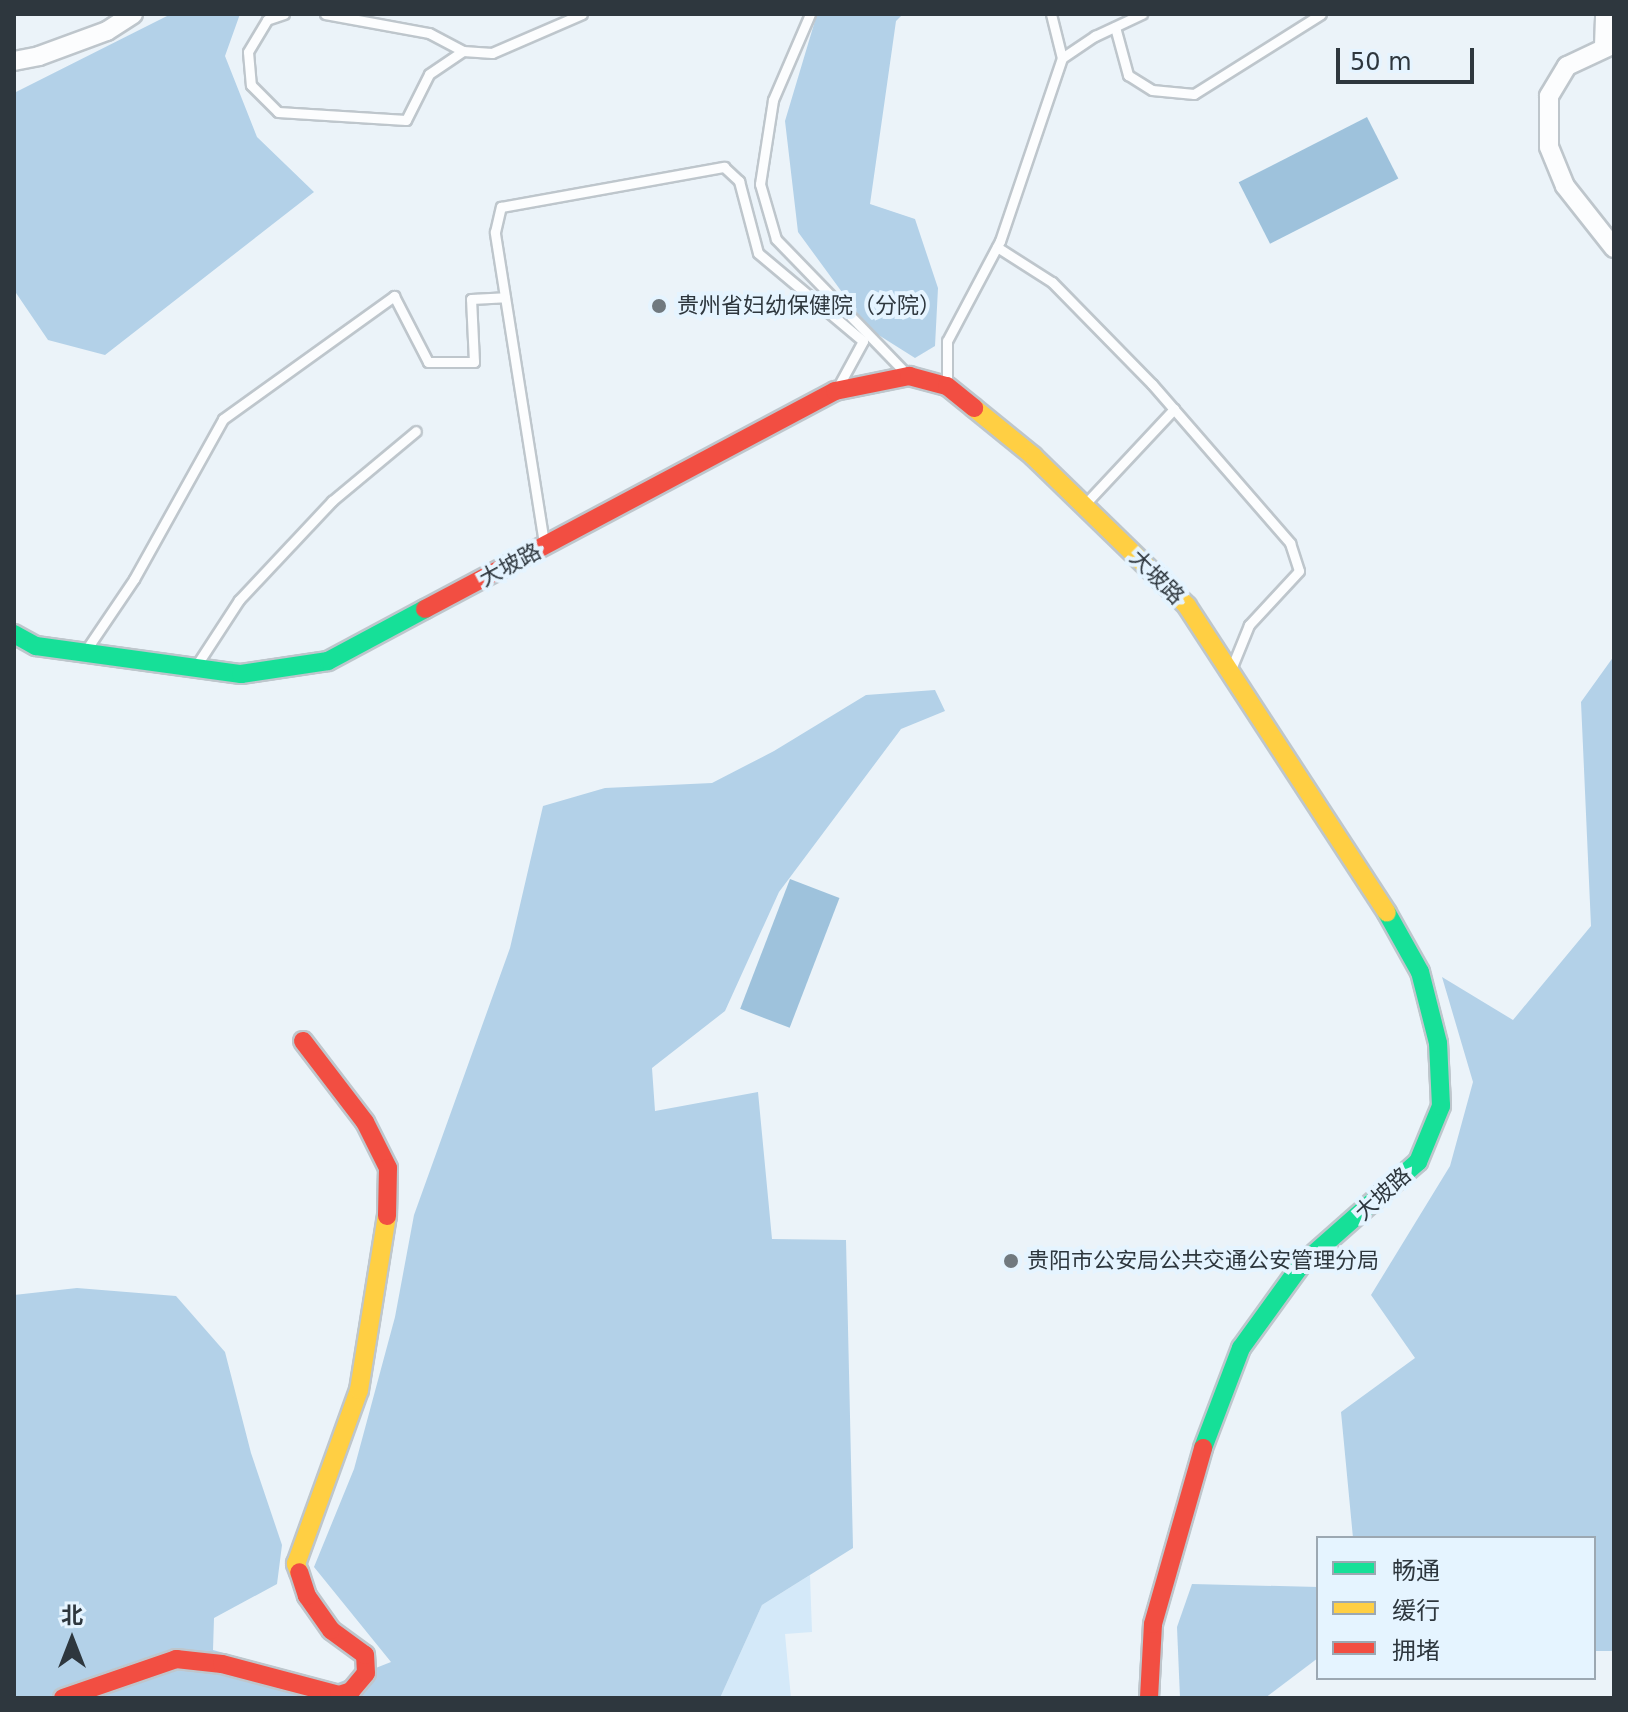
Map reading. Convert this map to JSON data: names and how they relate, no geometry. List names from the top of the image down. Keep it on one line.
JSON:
{"streets":{"street":["大坡路"]},"places":["贵州省妇幼保健院（分院）","贵阳市公安局公共交通公安管理分局"],"legend":["畅通","缓行","拥堵"],"scale_bar":"50 m","north":"top"}
